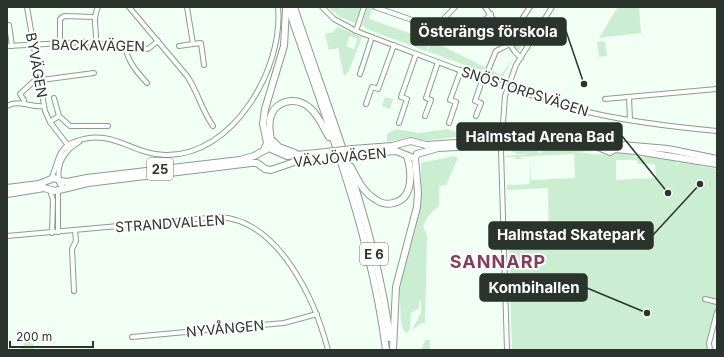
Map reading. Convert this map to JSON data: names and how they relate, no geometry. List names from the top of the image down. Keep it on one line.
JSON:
{"streets":{"highway":["VÄXJÖVÄGEN","25","E 6"],"street":["BACKAVÄGEN","BYVÄGEN","SNÖSTORPSVÄGEN","STRANDVALLEN","NYVÅNGEN"]},"crossings":[["BACKAVÄGEN","BYVÄGEN"],["STRANDVALLEN","NYVÅNGEN"]],"districts":["SANNARP"],"places":["Österängs förskola","Halmstad Skatepark","Halmstad Arena Bad","Kombihallen"],"scale_bar":"200 m"}
